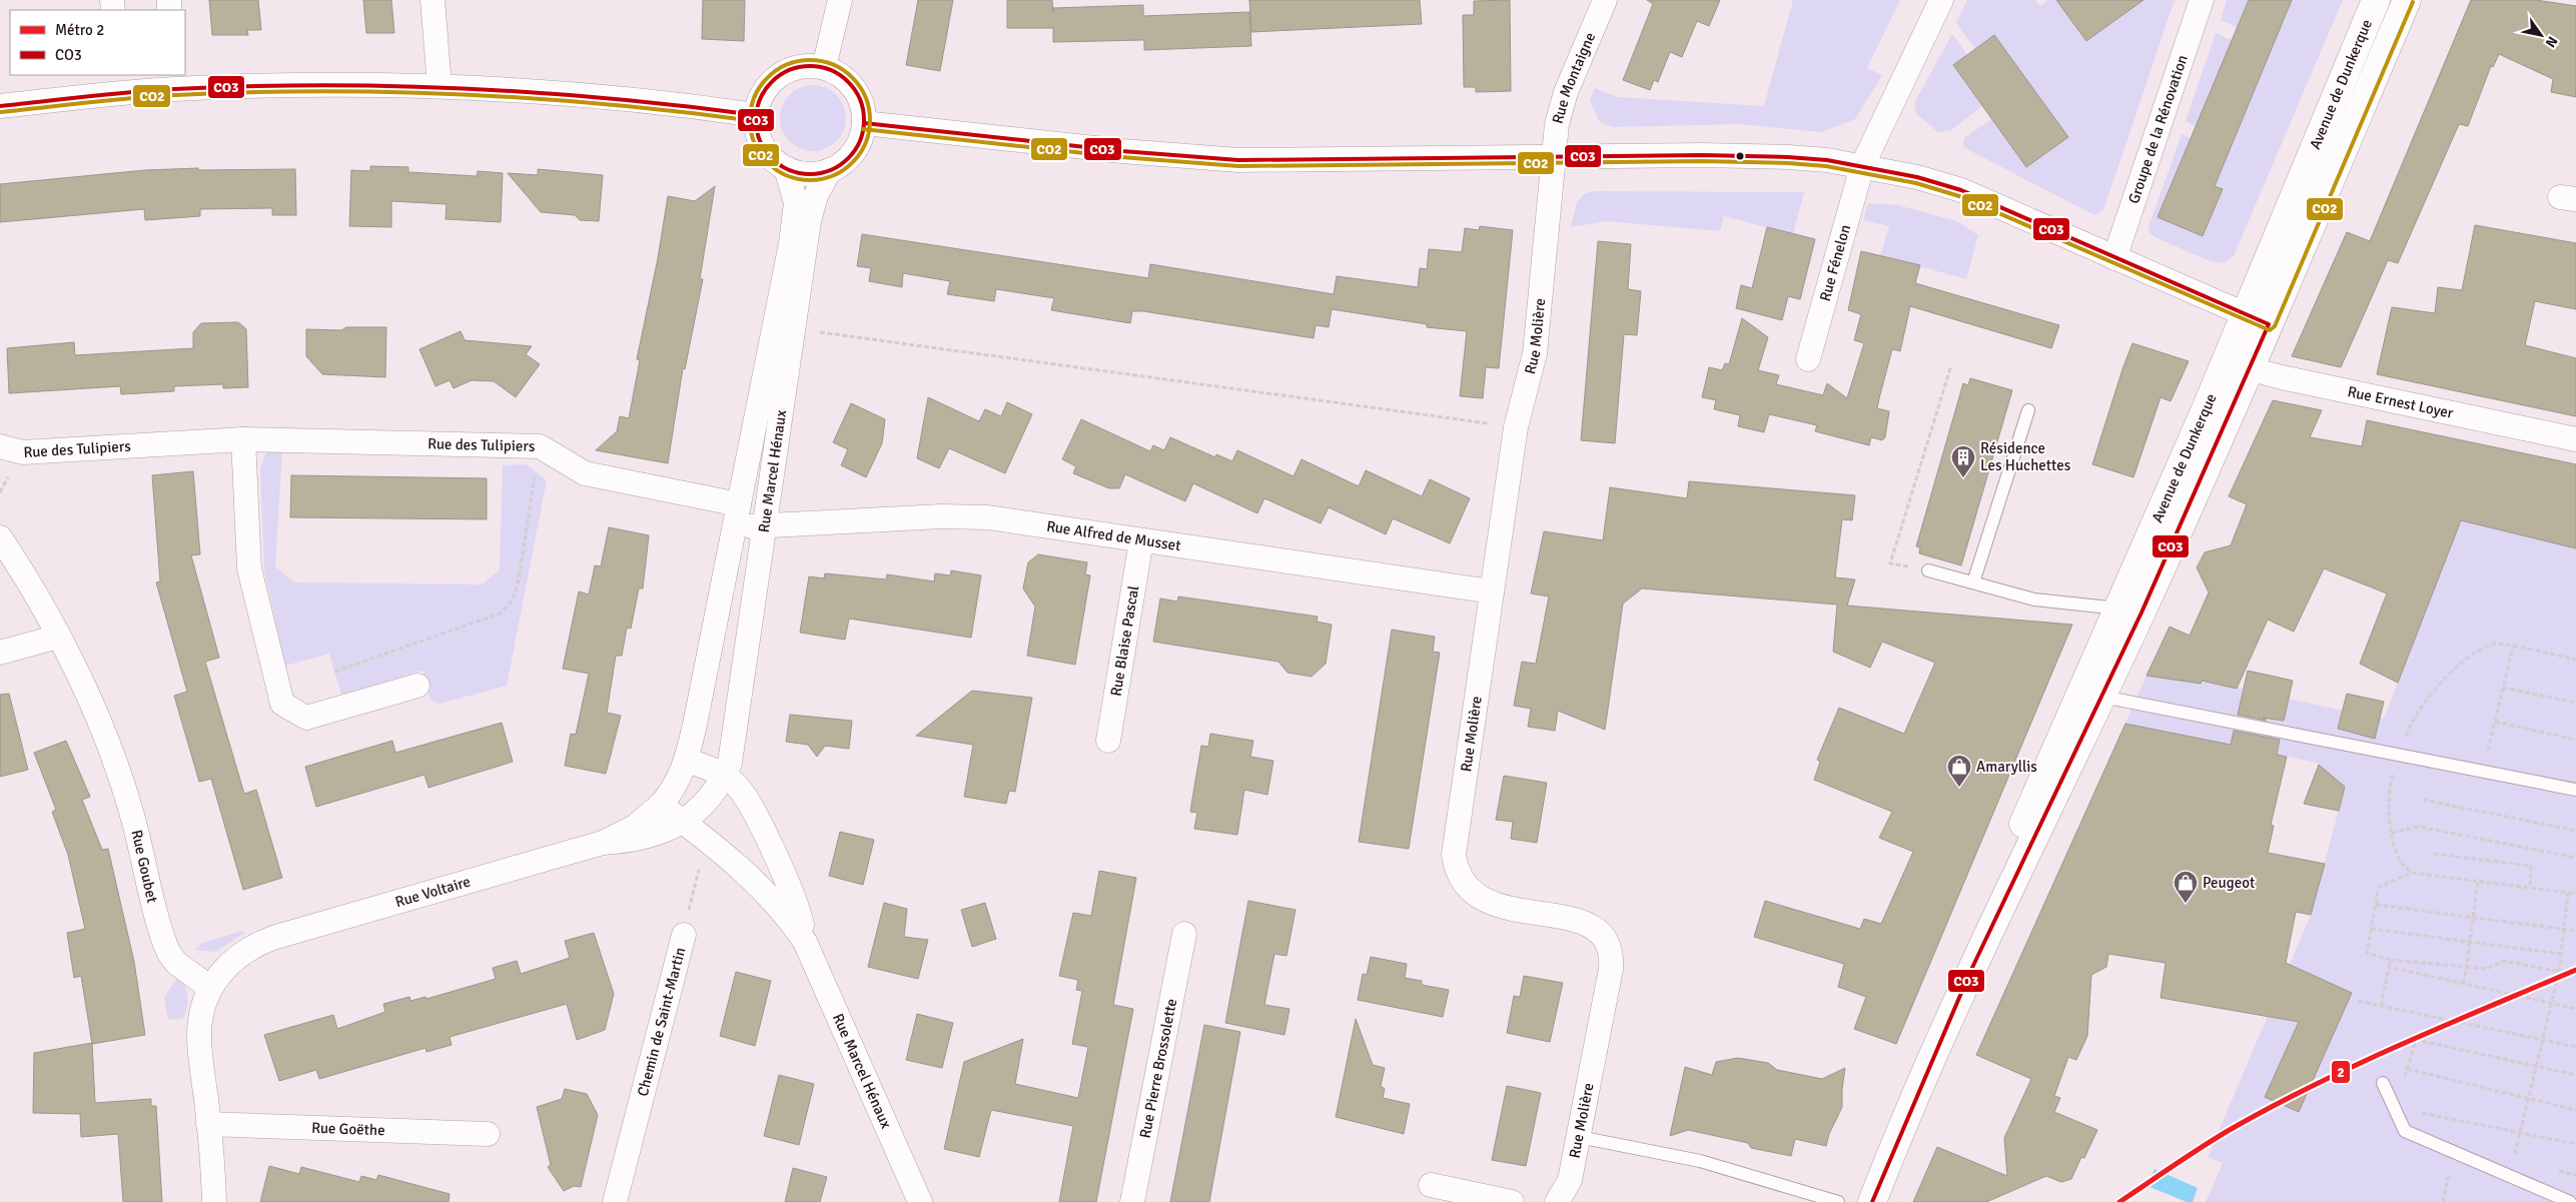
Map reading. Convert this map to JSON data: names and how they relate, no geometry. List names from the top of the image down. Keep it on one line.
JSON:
{"streets":{"main road":["Avenue de Dunkerque"],"street":["Rue Montaigne","Groupe de la Rénovation","Rue Fénelon","Rue Molière","Rue Ernest Loyer","Rue des Tulipiers","Rue Marcel Hénaux","Rue Alfred de Musset","Rue Blaise Pascal","Rue Goubet","Rue Voltaire","Chemin de Saint-Martin","Rue Pierre Brossolette","Rue Goëthe"]},"crossings":[["Rue Montaigne","Rue Molière"],["Avenue de Dunkerque","Rue Ernest Loyer"],["Rue Molière","Rue Alfred de Musset"],["Rue des Tulipiers","Rue Marcel Hénaux"],["Rue Marcel Hénaux","Rue Alfred de Musset"],["Rue Marcel Hénaux","Rue Voltaire"],["Rue Marcel Hénaux","Chemin de Saint-Martin"],["Rue Alfred de Musset","Rue Blaise Pascal"],["Rue Goubet","Rue Voltaire"]],"places":{"building":["Résidence Les Huchettes"],"shop":["Amaryllis","Peugeot"]},"lines":["transit line CO2","transit line CO3","metro line 2"],"legend":["Métro 2","CO3"],"north":"bottom right"}
